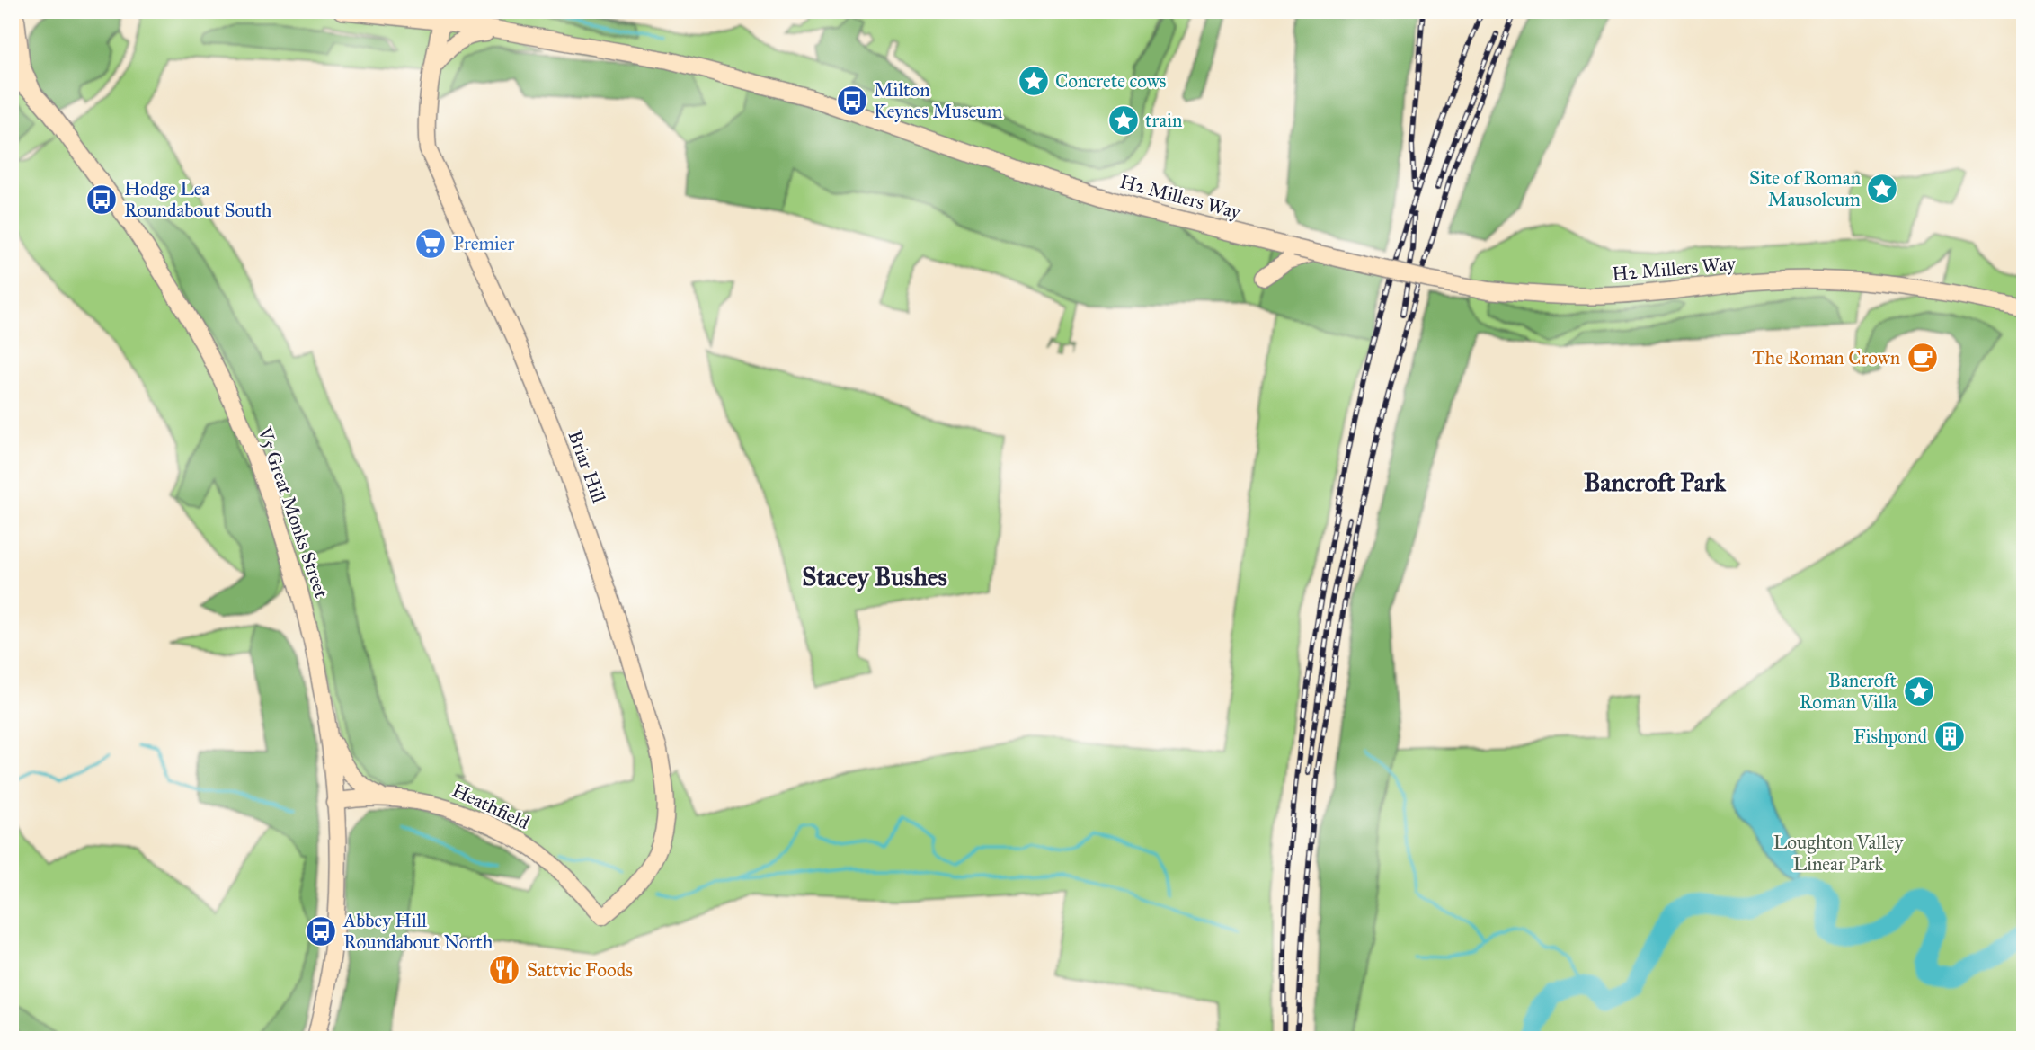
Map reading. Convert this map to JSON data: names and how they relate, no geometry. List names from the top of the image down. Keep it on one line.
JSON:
{"streets":{"street":["H2 Millers Way","Briar Hill","V5 Great Monks Street","Heathfield"]},"crossings":[["H2 Millers Way","Briar Hill"],["Briar Hill","Heathfield"],["V5 Great Monks Street","Heathfield"]],"districts":["Bancroft Park","Stacey Bushes"],"parks":["Loughton Valley Linear Park"],"places":{"place":["Concrete cows","train","Site of Roman Mausoleum","Bancroft Roman Villa"],"bus stop":["Milton Keynes Museum","Hodge Lea Roundabout South","Abbey Hill Roundabout North"],"supermarket":["Premier"],"cafe":["The Roman Crown"],"building":["Fishpond"],"restaurant":["Sattvic Foods"]}}
